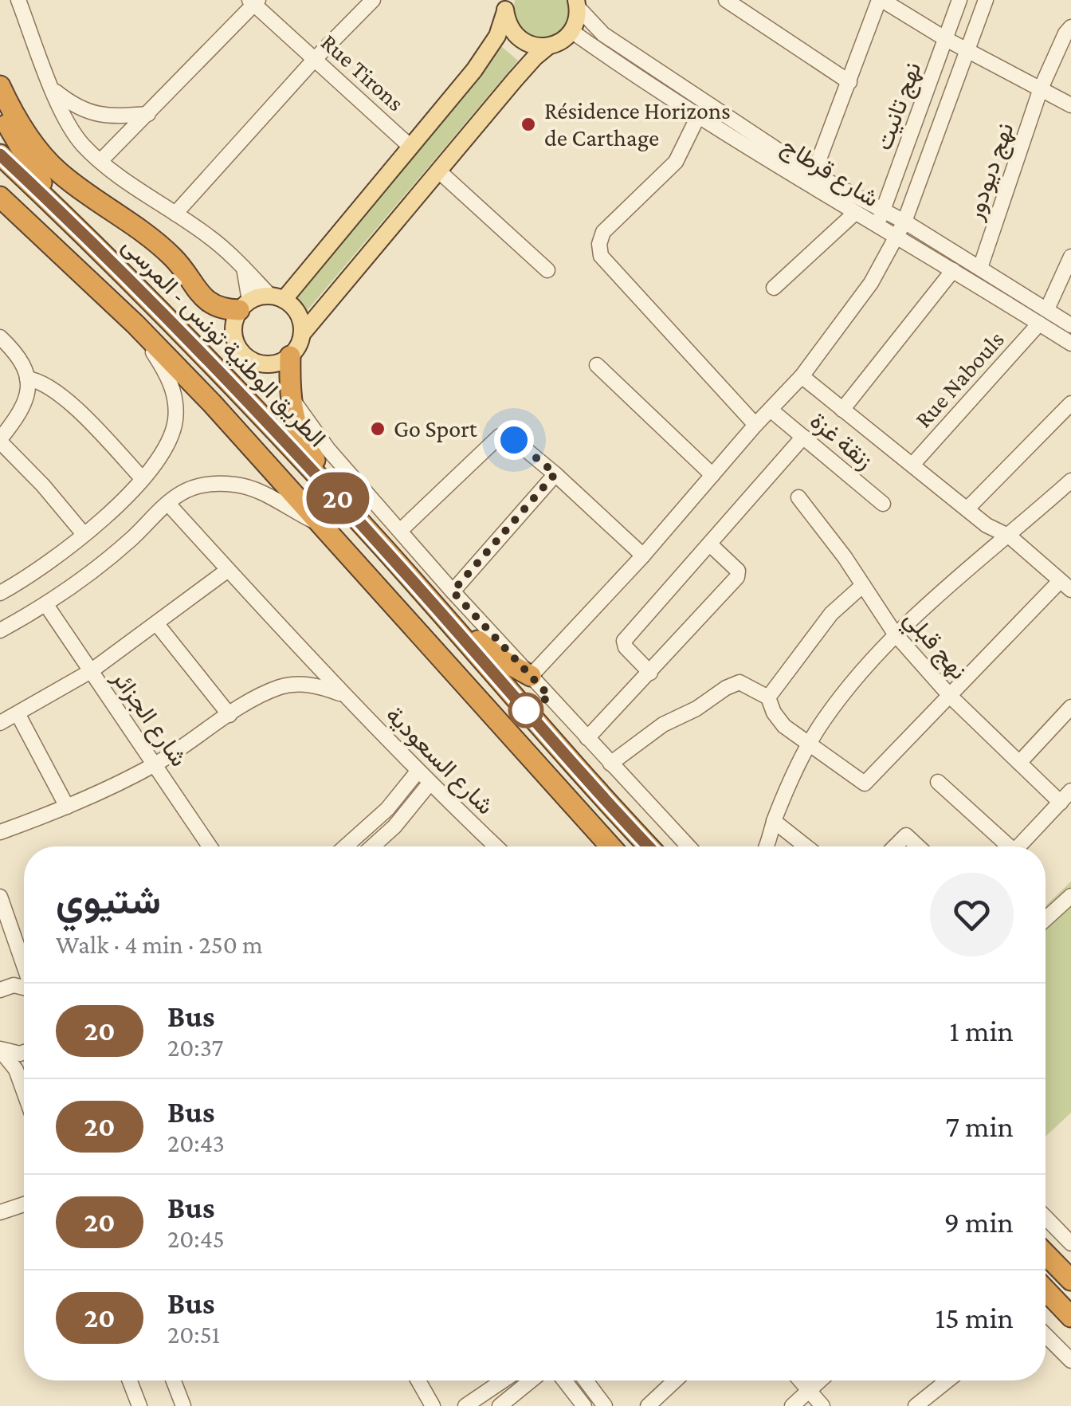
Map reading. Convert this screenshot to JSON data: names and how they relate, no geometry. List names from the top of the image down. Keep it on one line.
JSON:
{"streets":{"highway":["الطريق الوطنية تونس - المرسى"],"street":["Rue Tirons","نهج تانيت","نهج ديودور","شارع قرطاج","Rue Nabouls","زنقة غزة","نهج قبلي","شارع الجزائر","شارع السعودية"]},"crossings":[["نهج تانيت","شارع قرطاج"],["نهج ديودور","شارع قرطاج"],["شارع قرطاج","Rue Nabouls"]],"places":["Résidence Horizons de Carthage","Go Sport"],"lines":["bus line 20"],"page":{"on_map":"20","heading":["شتيوي","Walk · 4 min · 250 m"],"list":[{"mark":"20","name":"Bus","note":"20:37","value":"1 min"},{"mark":"20","name":"Bus","note":"20:43","value":"7 min"},{"mark":"20","name":"Bus","note":"20:45","value":"9 min"},{"mark":"20","name":"Bus","note":"20:51","value":"15 min"}]}}
